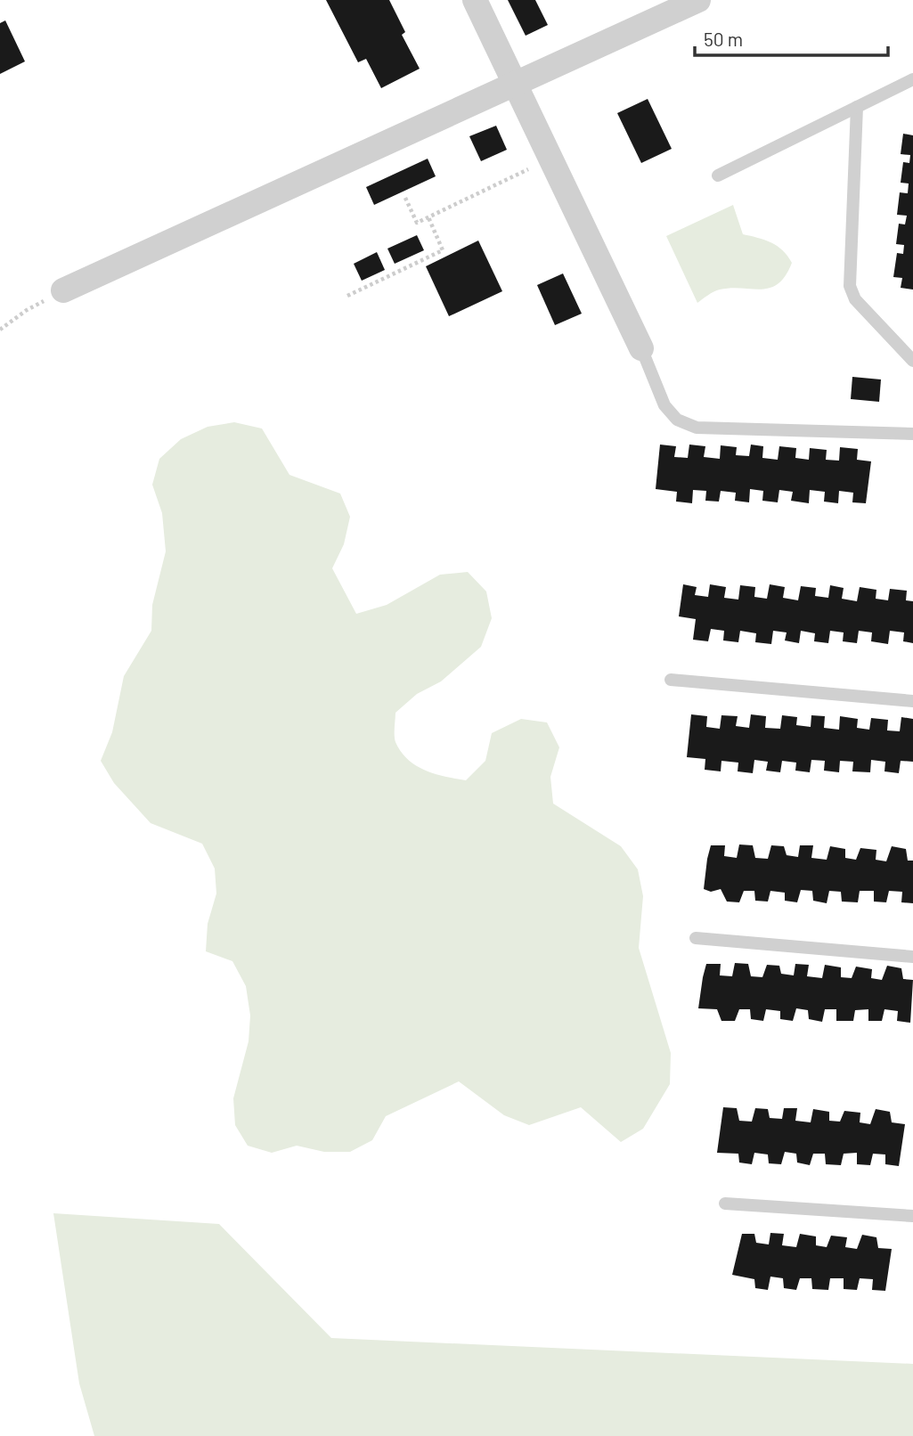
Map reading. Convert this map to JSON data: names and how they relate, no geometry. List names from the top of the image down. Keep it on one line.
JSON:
{"scale_bar":"50 m"}
